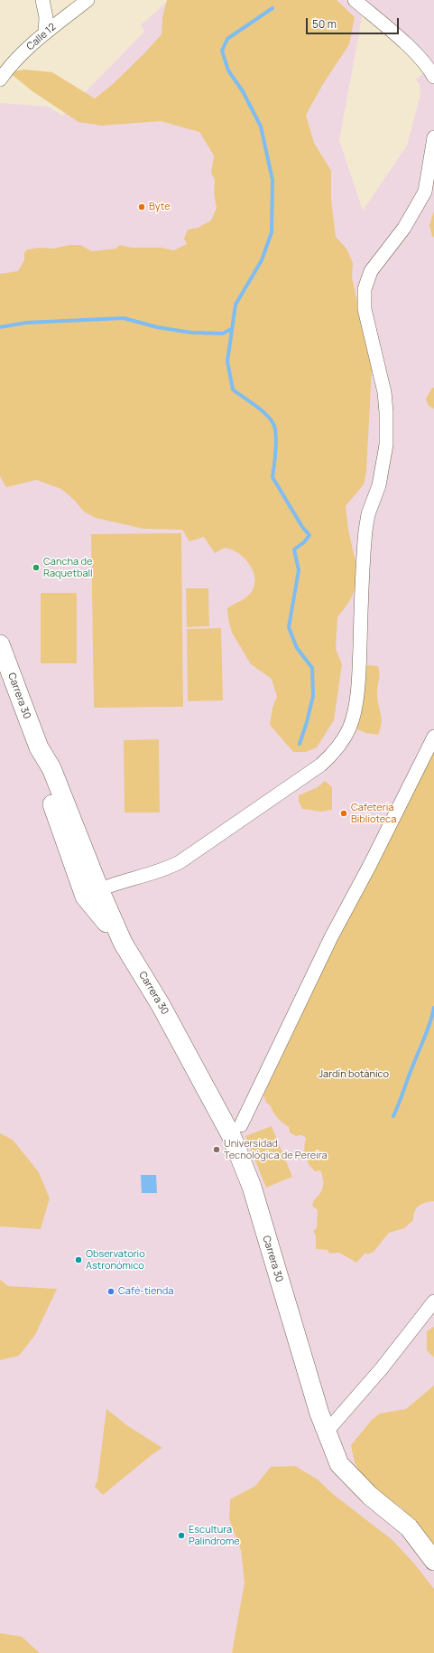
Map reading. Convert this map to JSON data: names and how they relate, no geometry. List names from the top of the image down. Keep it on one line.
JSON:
{"streets":{"street":["Calle 12","Carrera 30"]},"parks":["Jardín botánico"],"places":["Byte","Cancha de Raquetball","Cafeteria Biblioteca","Universidad Tecnológica de Pereira","Observatorio Astronómico","Café-tienda","Escultura Palindrome"],"scale_bar":"50 m"}
